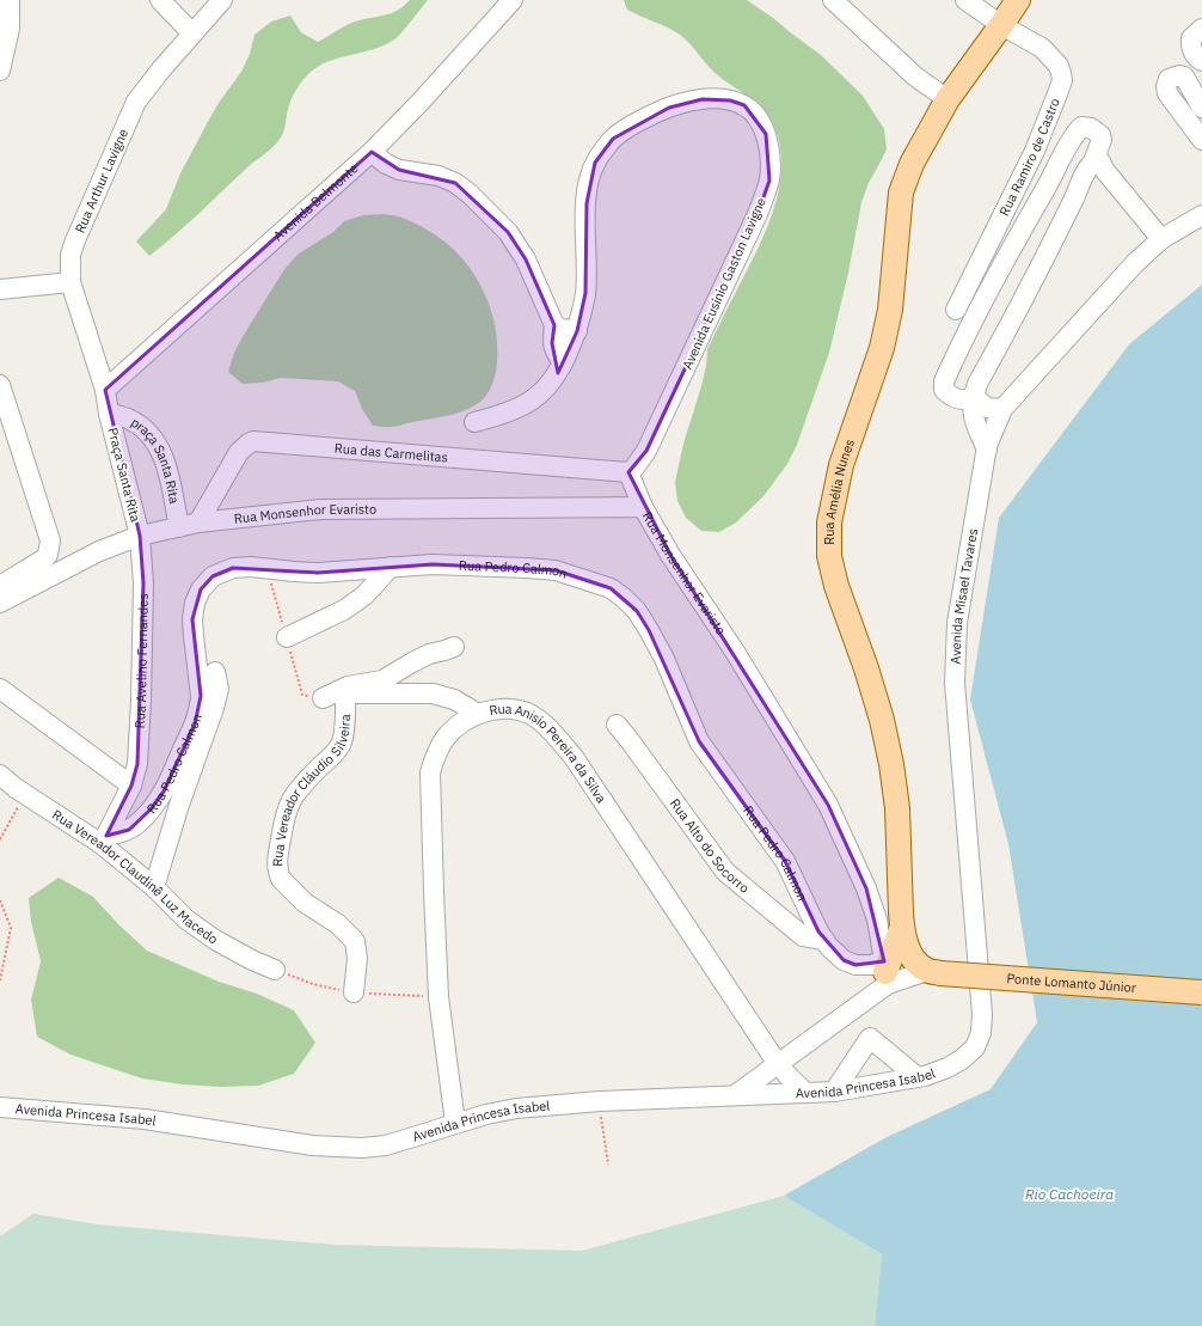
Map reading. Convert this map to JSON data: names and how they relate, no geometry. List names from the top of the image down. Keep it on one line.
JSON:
{"streets":{"main road":["Rua Amélia Nunes","Ponte Lomanto Júnior"],"street":["Rua Ramiro de Castro","Rua Arthur Lavigne","Avenida Belmonte","Avenida Eusínio Gaston Lavigne","Rua das Carmelitas","praça Santa Rita","Praça Santa Rita","Rua Monsenhor Evaristo","Rua Pedro Calmon","Avenida Misael Tavares","Rua Avelino Fernandes","Rua Anisio Pereira da Silva","Rua Vereador Cláudio Silveira","Rua Alto do Socorro","Rua Vereador Claudinê Luz Macedo","Avenida Princesa Isabel"]},"crossings":[["Rua Ramiro de Castro","Rua Amélia Nunes"],["Rua Arthur Lavigne","Avenida Belmonte"],["Rua Arthur Lavigne","Praça Santa Rita"],["Avenida Belmonte","Praça Santa Rita"],["Avenida Eusínio Gaston Lavigne","Rua das Carmelitas"],["Rua das Carmelitas","Rua Monsenhor Evaristo"],["praça Santa Rita","Praça Santa Rita"],["praça Santa Rita","Rua Monsenhor Evaristo"],["Praça Santa Rita","Rua Monsenhor Evaristo"],["Praça Santa Rita","Rua Avelino Fernandes"],["Rua Amélia Nunes","Ponte Lomanto Júnior"],["Rua Monsenhor Evaristo","Rua Pedro Calmon"],["Rua Monsenhor Evaristo","Rua Avelino Fernandes"],["Rua Pedro Calmon","Rua Avelino Fernandes"],["Rua Pedro Calmon","Rua Alto do Socorro"],["Rua Pedro Calmon","Rua Vereador Claudinê Luz Macedo"],["Avenida Misael Tavares","Avenida Princesa Isabel"],["Rua Avelino Fernandes","Rua Vereador Claudinê Luz Macedo"],["Rua Anisio Pereira da Silva","Rua Vereador Cláudio Silveira"],["Rua Anisio Pereira da Silva","Avenida Princesa Isabel"]],"water":["Rio Cachoeira"]}
